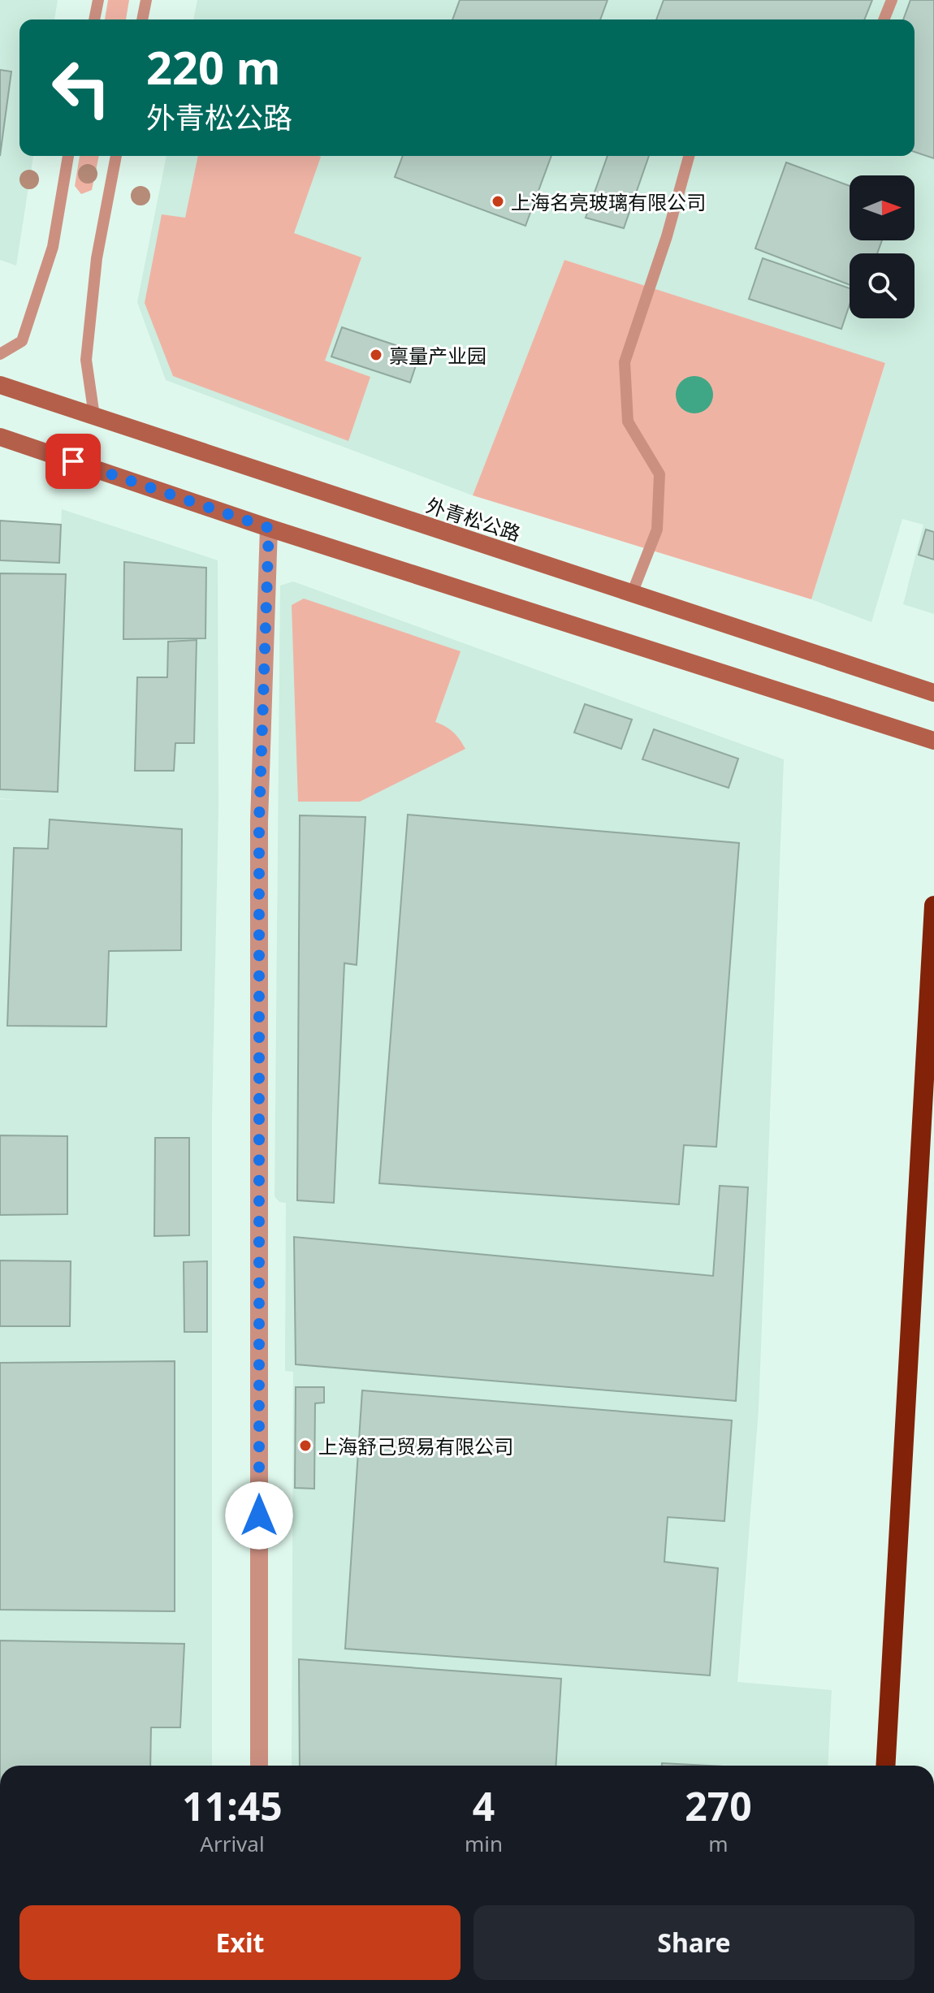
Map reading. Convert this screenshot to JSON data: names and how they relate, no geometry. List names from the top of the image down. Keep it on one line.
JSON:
{"streets":{"main road":["外青松公路"]},"places":["上海名亮玻璃有限公司","禀量产业园","上海舒己贸易有限公司"],"north":"right","page":{"turn":["220 m","外青松公路"],"eta":["11:45","Arrival","4","min","270","m"],"buttons":["Exit","Share"]}}
